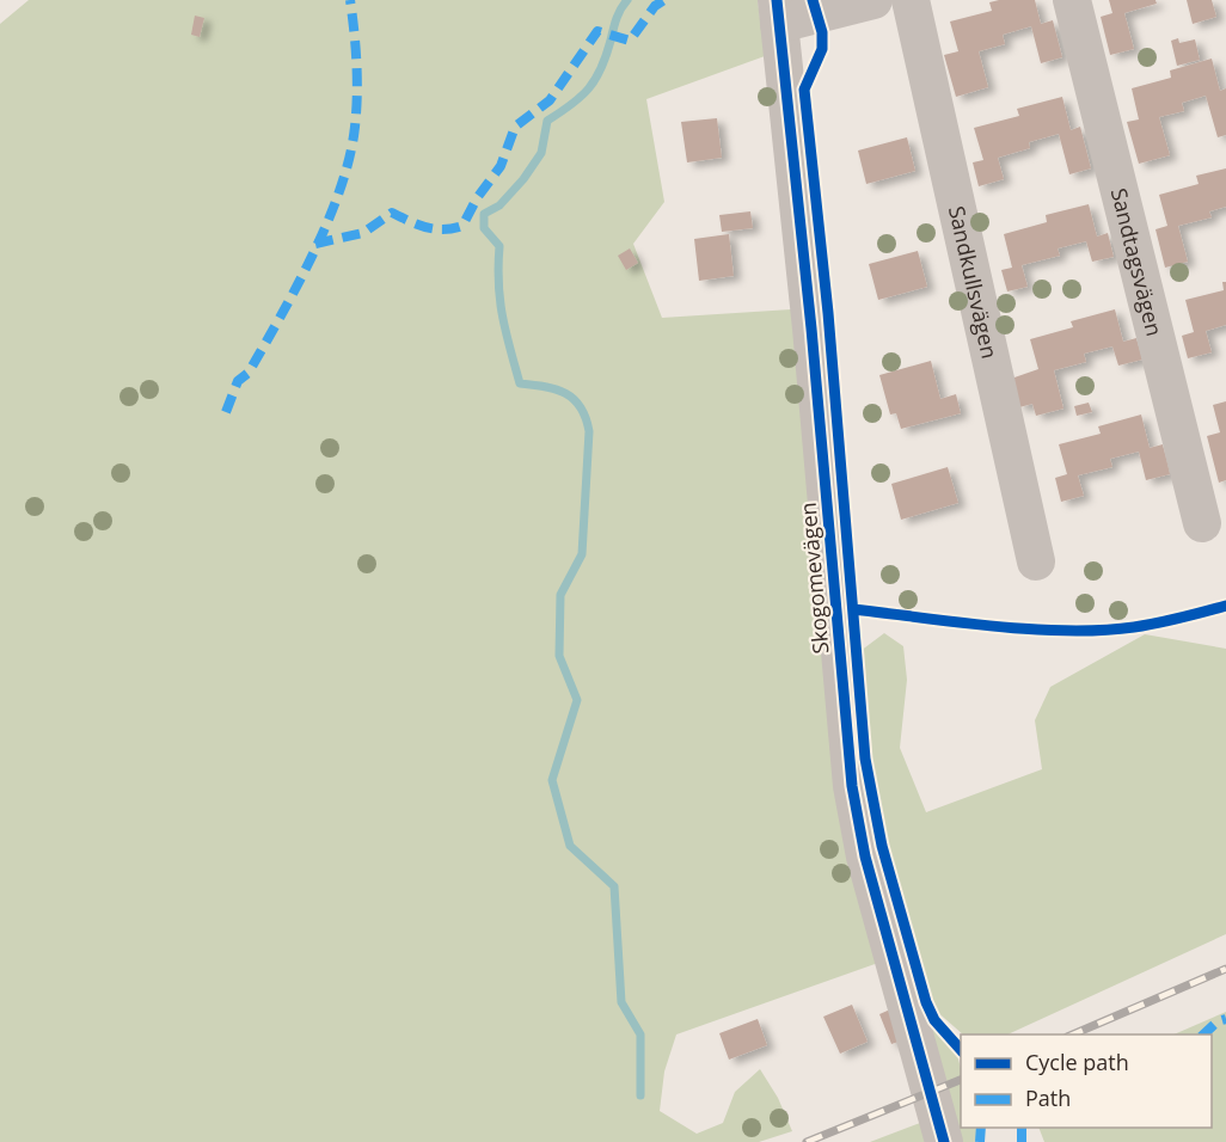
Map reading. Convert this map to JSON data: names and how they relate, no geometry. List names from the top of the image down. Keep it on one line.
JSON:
{"streets":{"street":["Sandtagsvägen","Sandkullsvägen","Skogomevägen"]},"legend":["Cycle path","Path"]}
